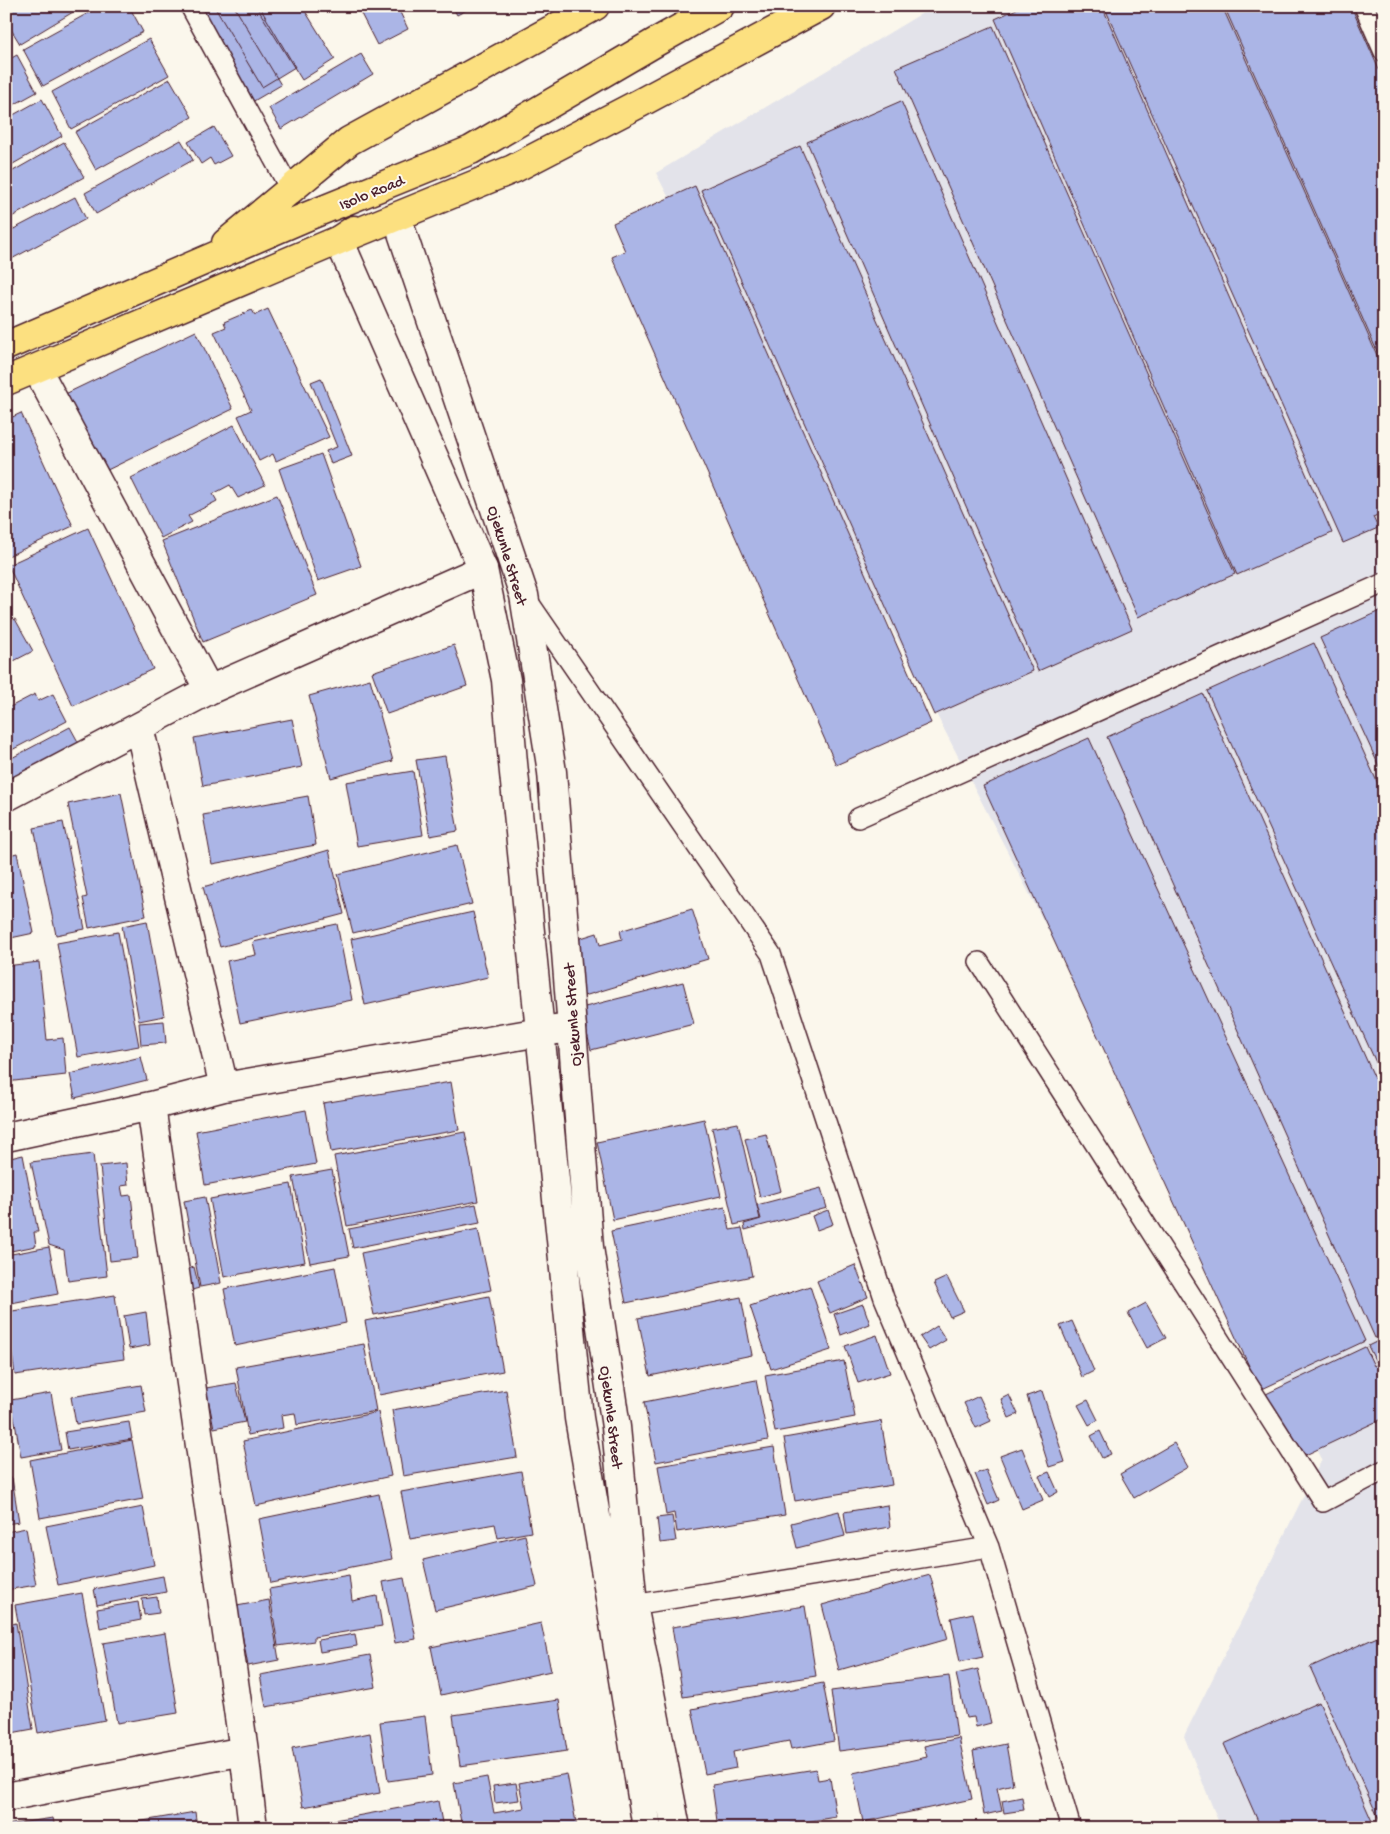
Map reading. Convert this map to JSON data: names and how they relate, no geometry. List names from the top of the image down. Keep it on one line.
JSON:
{"streets":{"main road":["Isolo Road"],"street":["Ojekunle Street"]}}
